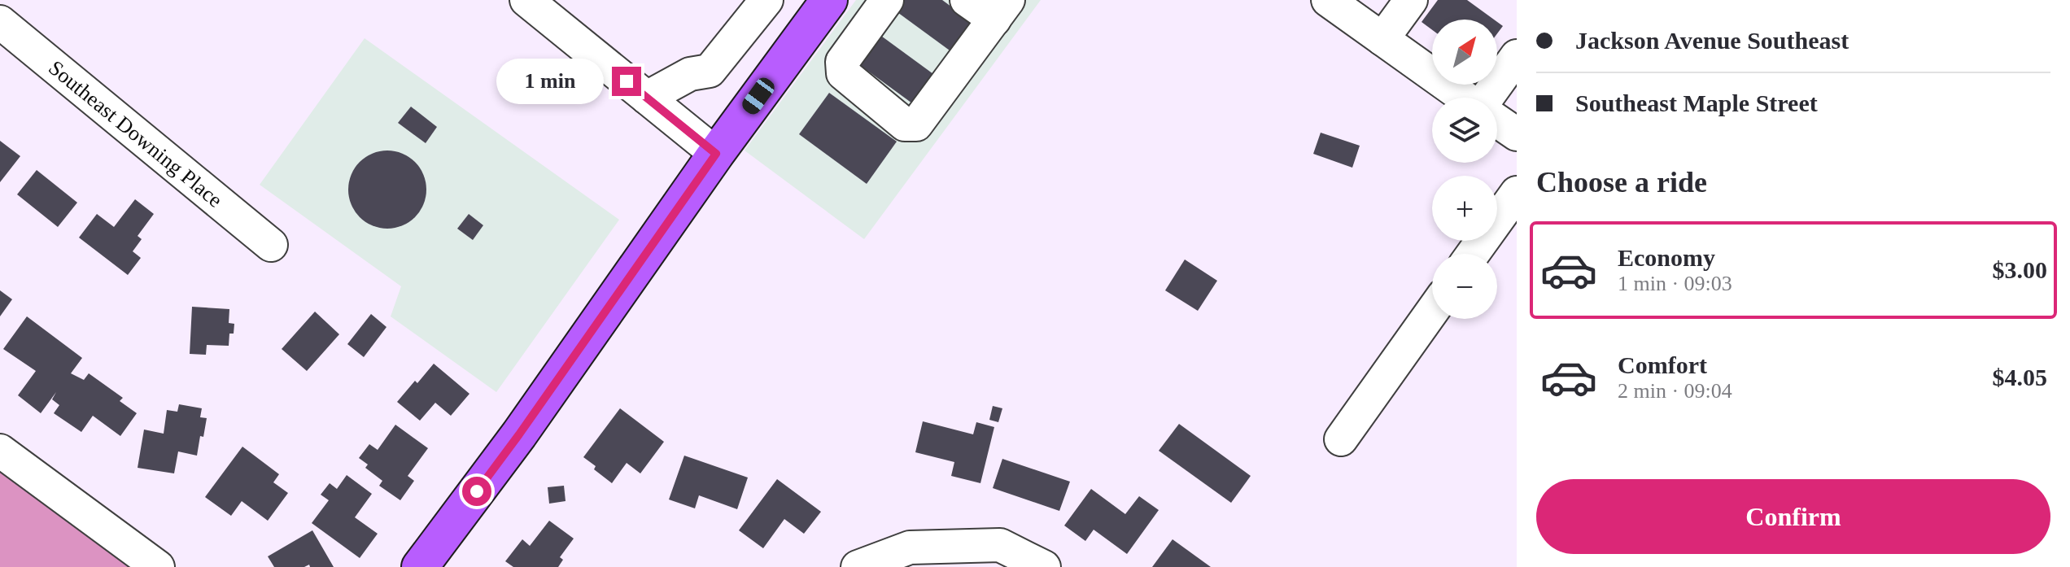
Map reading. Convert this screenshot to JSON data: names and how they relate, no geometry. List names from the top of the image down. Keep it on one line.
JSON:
{"streets":{"street":["Southeast Downing Place"]},"north":"top right","page":{"banner":["Jackson Avenue Southeast","Southeast Maple Street"],"map_buttons":["+","−"],"bubble":"1 min","heading":"Choose a ride","list":[{"name":"Economy","note":"1 min · 09:03","value":"$3.00"},{"name":"Comfort","note":"2 min · 09:04","value":"$4.05"}],"buttons":"Confirm"}}
